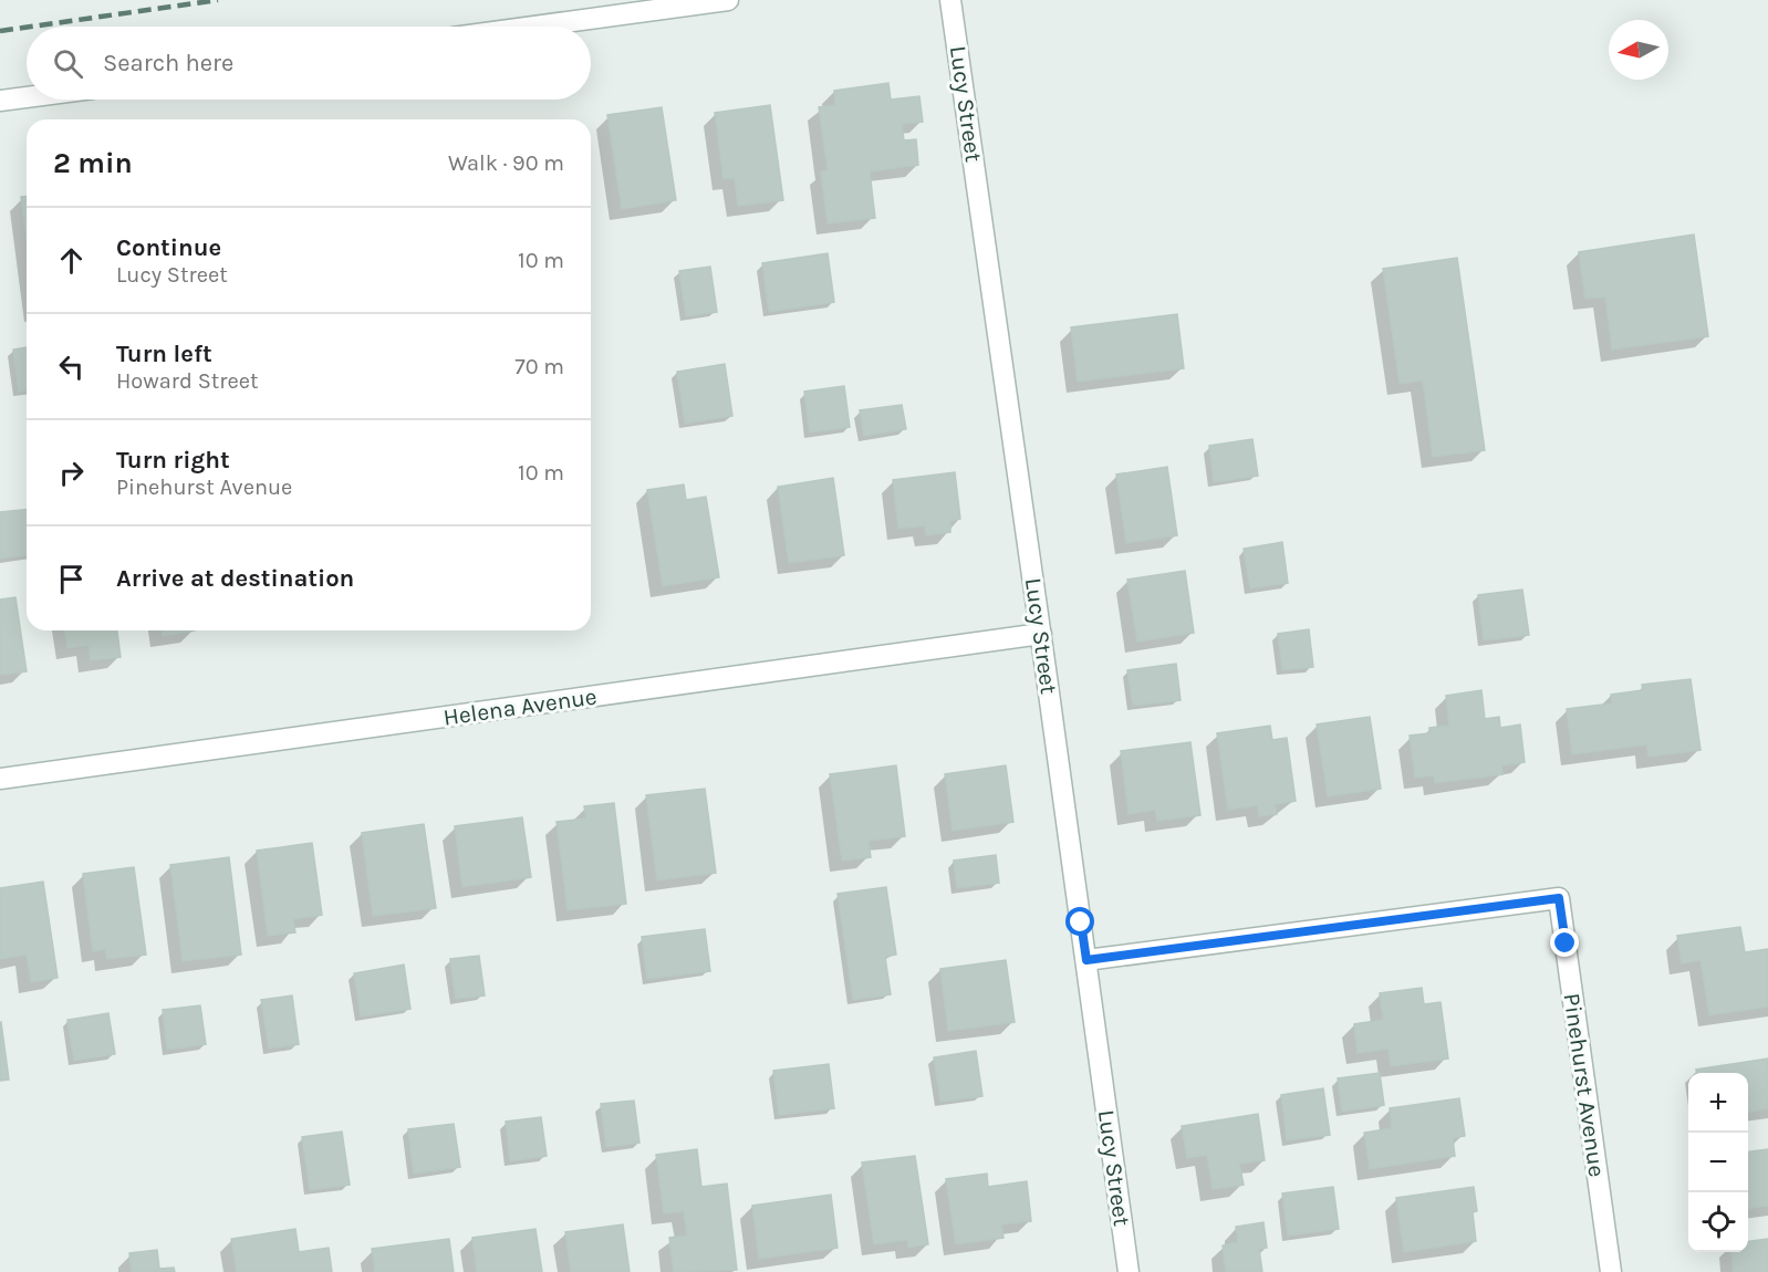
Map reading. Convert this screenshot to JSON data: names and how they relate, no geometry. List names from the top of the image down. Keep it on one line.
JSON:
{"streets":{"street":["Lucy Street","Helena Avenue","Pinehurst Avenue"]},"crossings":[["Lucy Street","Helena Avenue"],["Lucy Street","Pinehurst Avenue"]],"north":"left","page":{"search":"Search here","heading":["2 min","Walk · 90 m"],"list":[["Continue","Lucy Street","10 m"],["Turn left","Howard Street","70 m"],["Turn right","Pinehurst Avenue","10 m"],"Arrive at destination"],"map_buttons":["+","−"]}}
